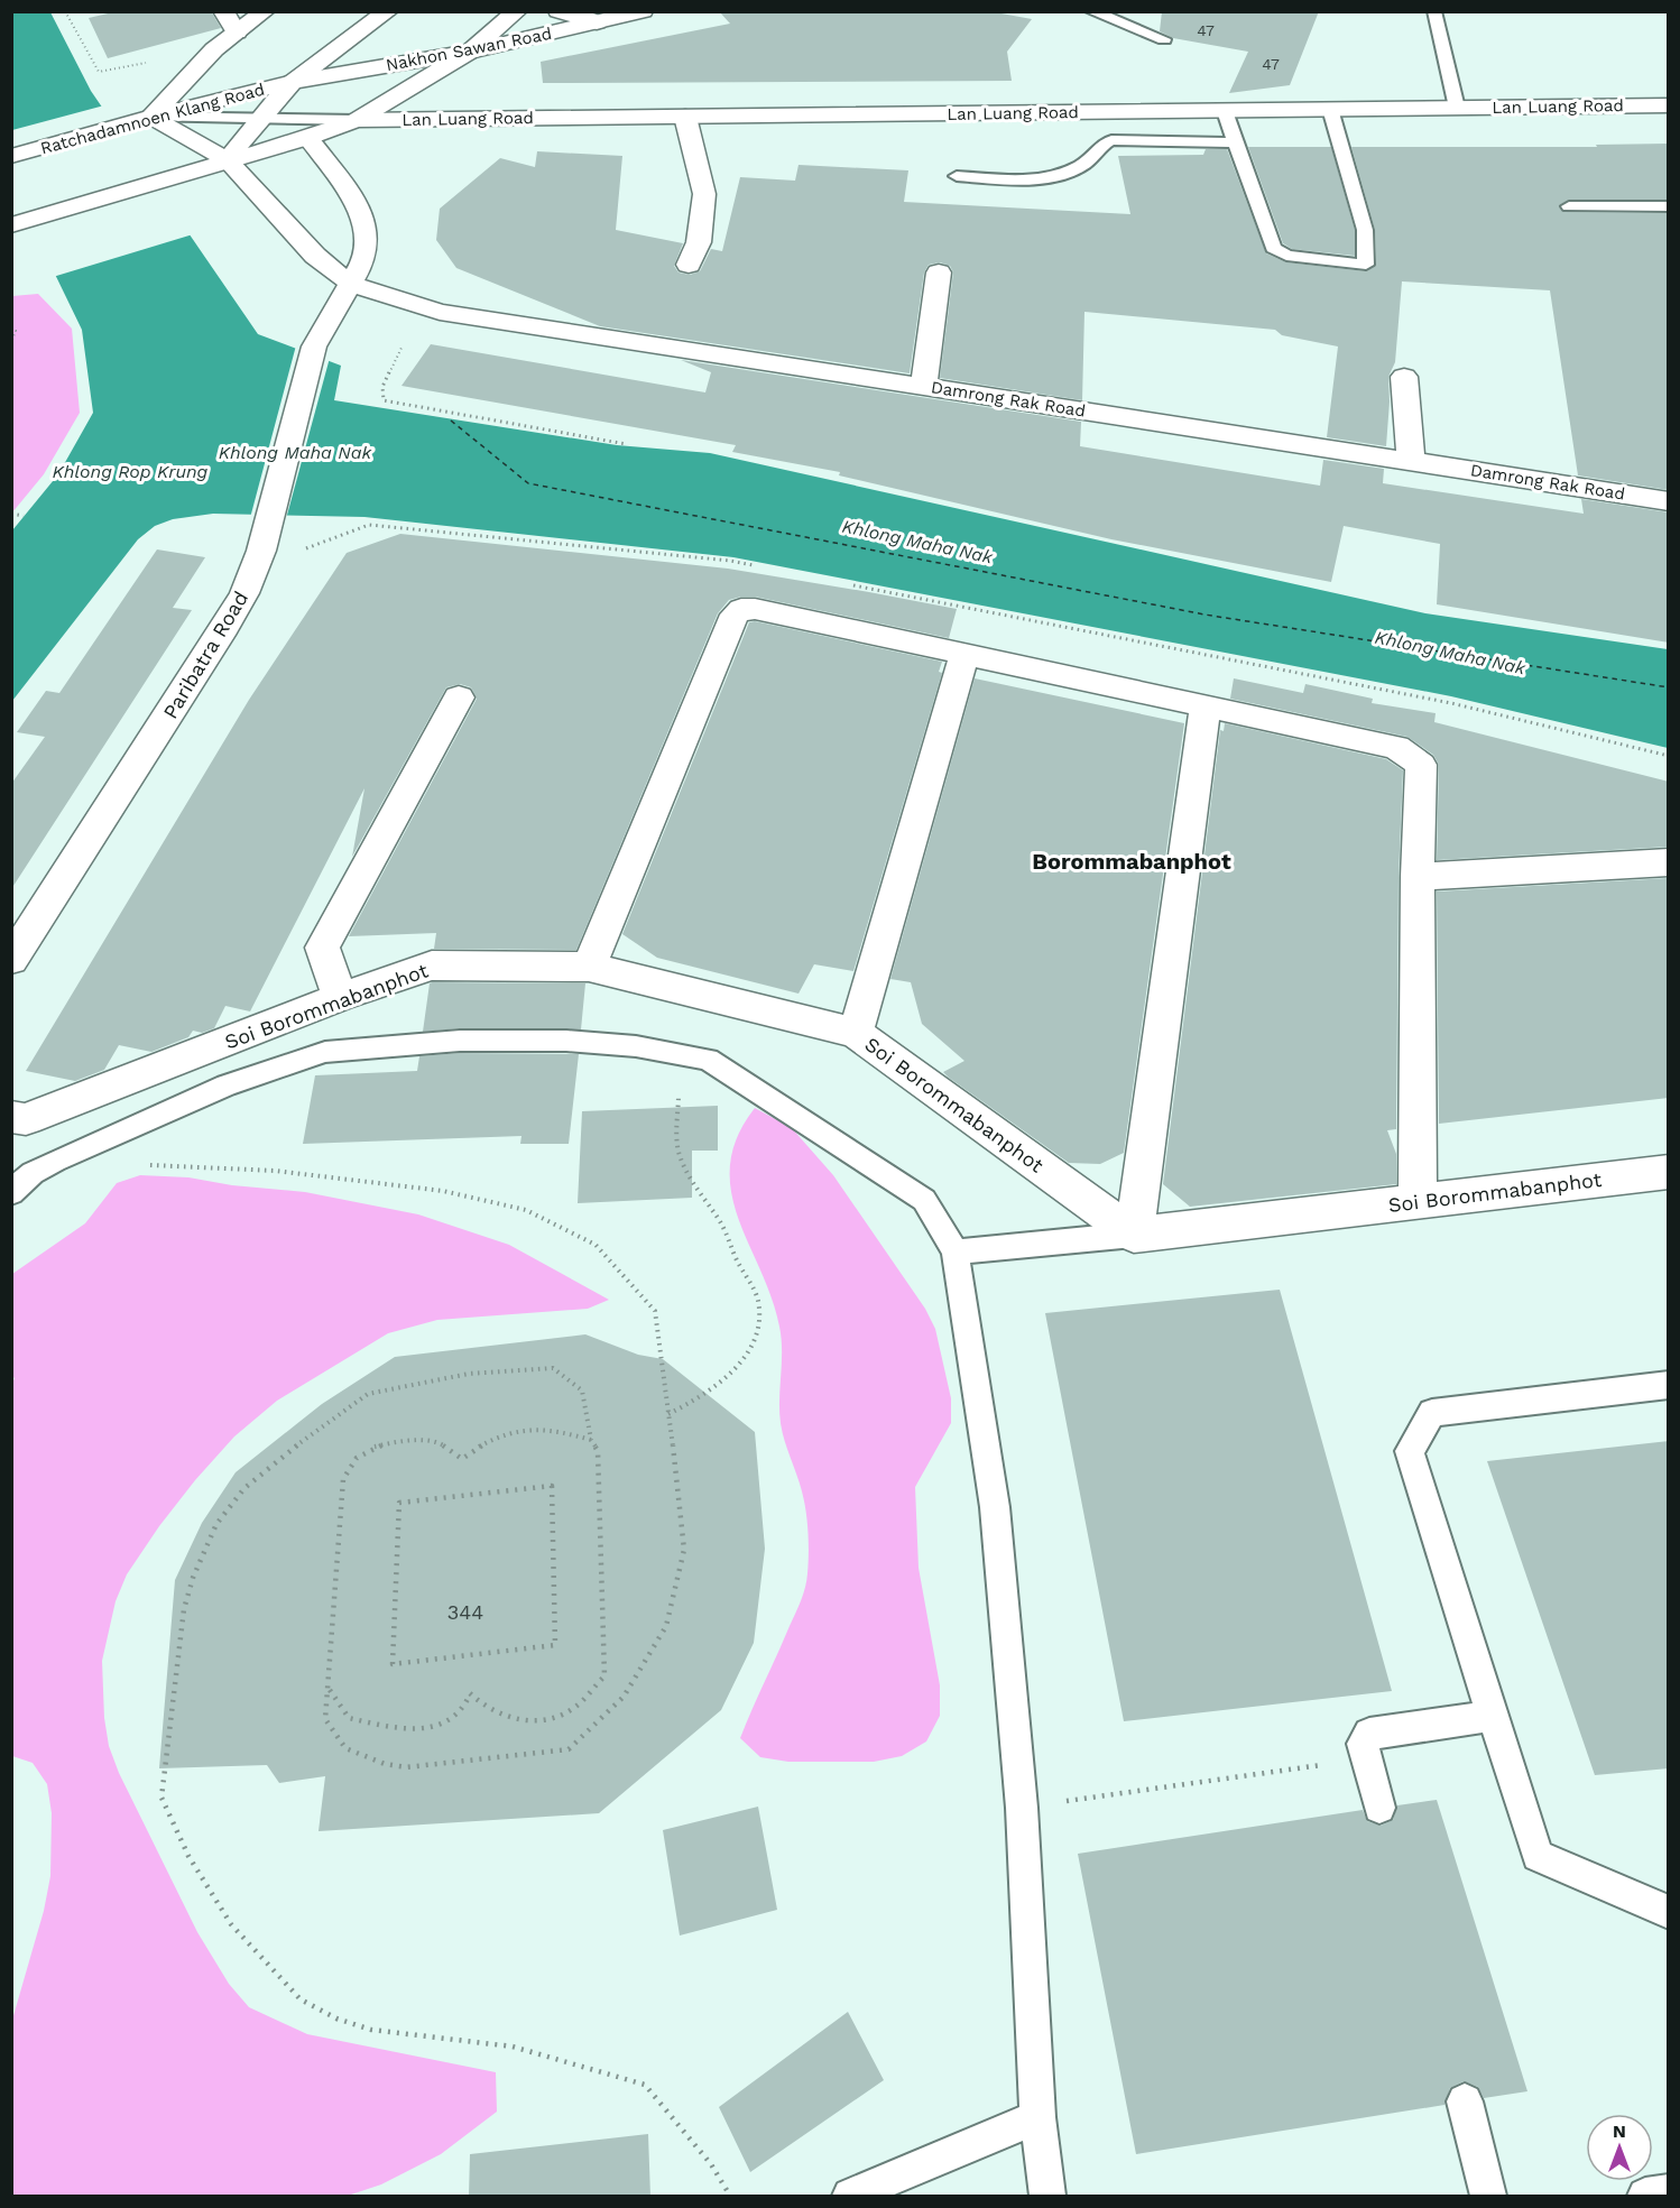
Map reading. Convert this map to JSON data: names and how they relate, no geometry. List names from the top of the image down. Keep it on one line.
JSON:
{"streets":{"street":["Nakhon Sawan Road","Lan Luang Road","Ratchadamnoen Klang Road","Damrong Rak Road","Paribatra Road","Soi Borommabanphot"]},"crossings":[["Nakhon Sawan Road","Ratchadamnoen Klang Road"],["Lan Luang Road","Ratchadamnoen Klang Road"],["Lan Luang Road","Damrong Rak Road"],["Ratchadamnoen Klang Road","Damrong Rak Road"],["Damrong Rak Road","Paribatra Road"]],"districts":["Borommabanphot"],"water":["Khlong Maha Nak","Khlong Rop Krung"],"house_numbers":["47","47","344"],"north":"top"}
